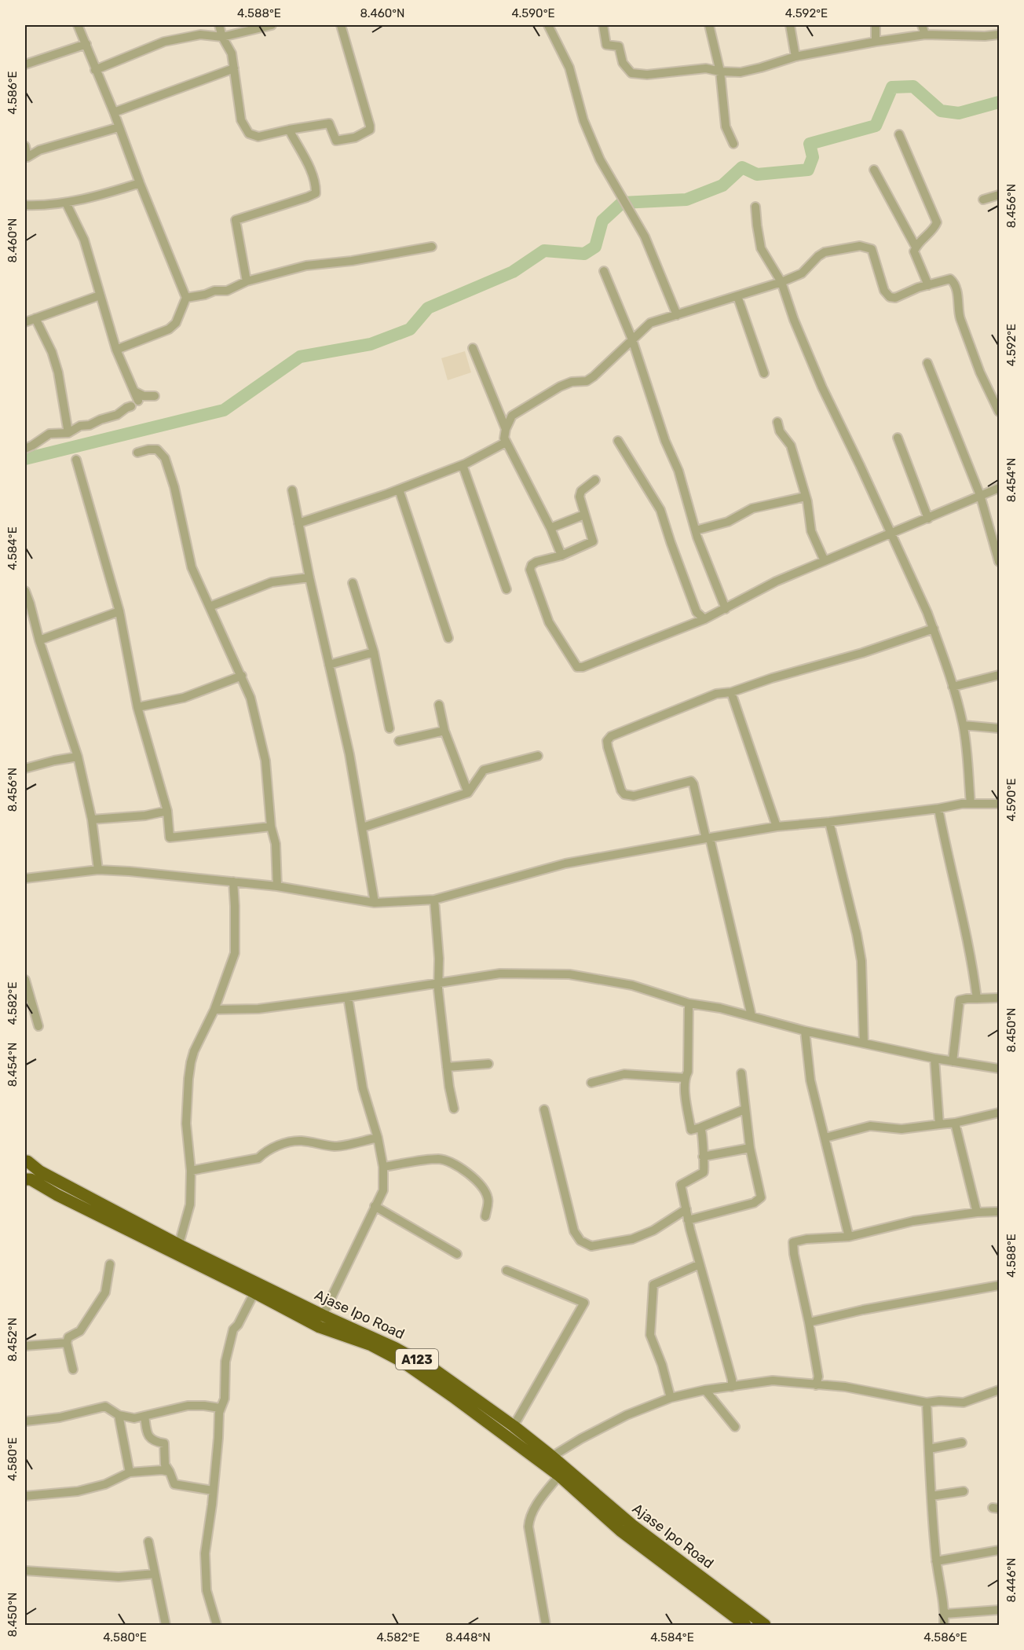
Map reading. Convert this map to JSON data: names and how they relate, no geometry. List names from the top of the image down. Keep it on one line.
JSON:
{"streets":{"highway":["Ajase Ipo Road","A123"]},"coordinates":["4.588°E","8.460°N","4.590°E","4.592°E","4.586°E","8.456°N","8.454°N","4.584°E","4.582°E","8.450°N","8.452°N","4.580°E","8.446°N","8.448°N"]}
